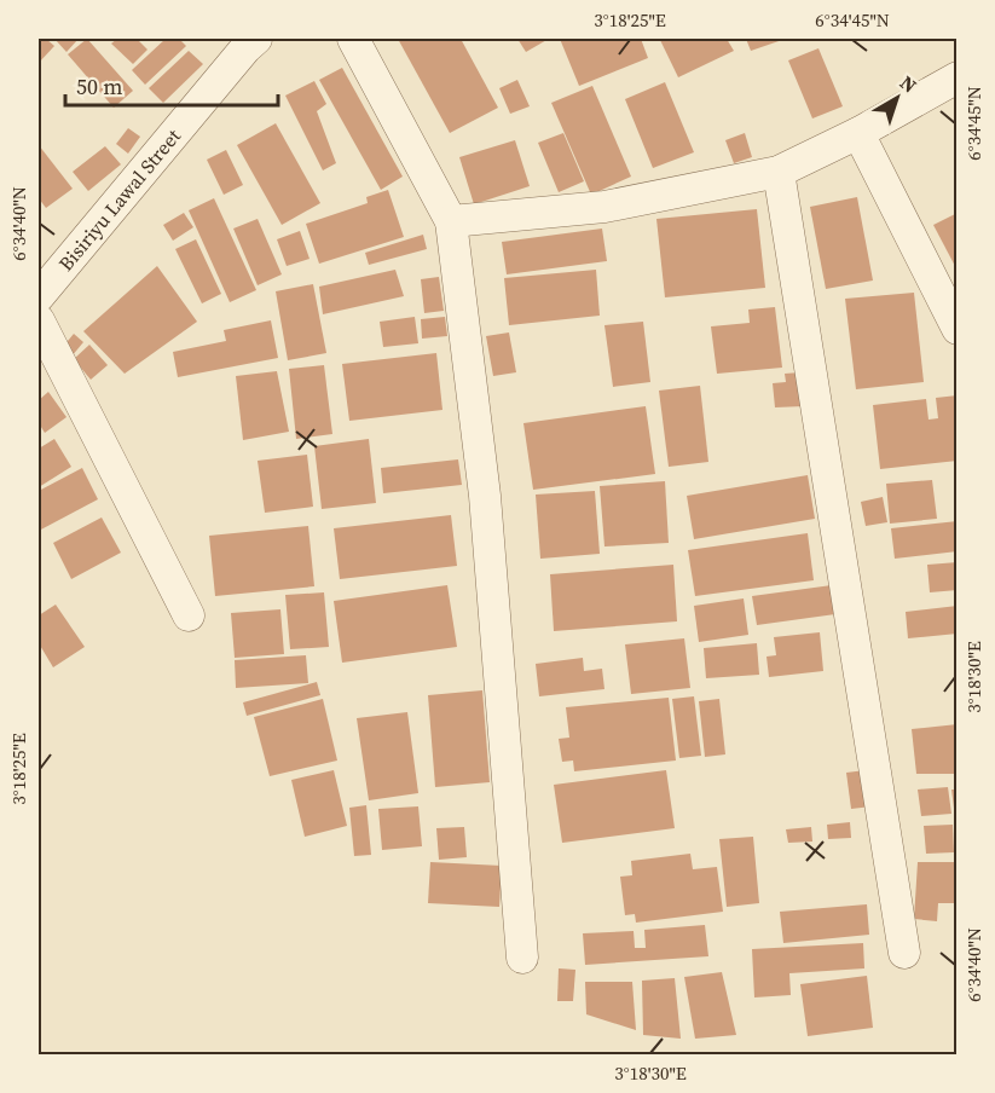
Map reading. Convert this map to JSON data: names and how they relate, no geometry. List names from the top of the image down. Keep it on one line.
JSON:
{"streets":{"street":["Bisiriyu Lawal Street"]},"scale_bar":"50 m","north":"top right","coordinates":["3°18'25\"E","6°34'45\"N","6°34'40\"N","3°18'30\"E"]}
